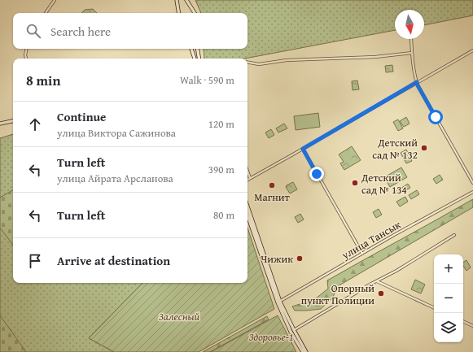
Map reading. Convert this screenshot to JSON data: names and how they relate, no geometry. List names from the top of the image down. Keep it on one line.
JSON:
{"streets":{"street":["улица Тансык"]},"parks":["Залесный","Здоровье-1"],"places":["Детский сад № 132","Детский сад № 134","Магнит","Чижик","Опорный пункт Полиции"],"north":"bottom","page":{"search":"Search here","heading":["8 min","Walk · 590 m"],"list":[["Continue","улица Виктора Сажинова","120 m"],["Turn left","улица Айрата Арсланова","390 m"],["Turn left","80 m"],"Arrive at destination"],"map_buttons":["+","−"]}}
